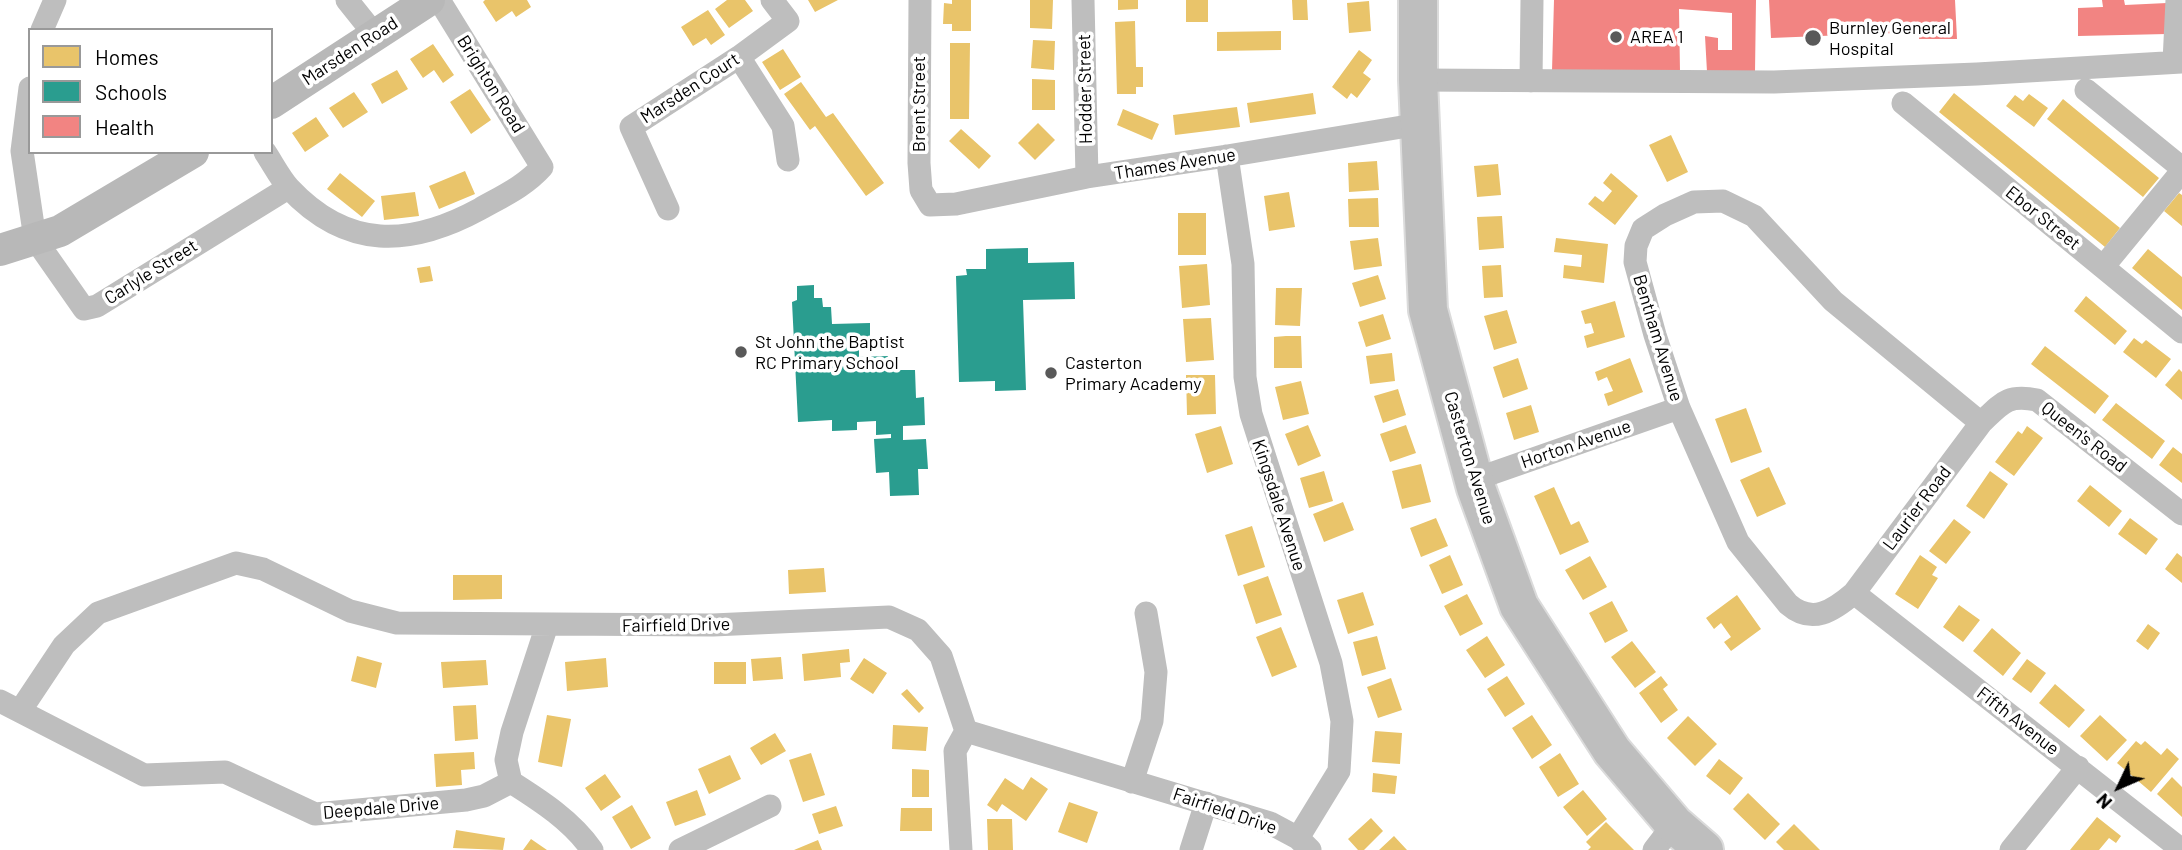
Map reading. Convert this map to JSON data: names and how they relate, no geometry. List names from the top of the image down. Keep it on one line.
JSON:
{"streets":{"highway":["Casterton Avenue"],"street":["Marsden Road","Brighton Road","Marsden Court","Hodder Street","Brent Street","Thames Avenue","Ebor Street","Carlyle Street","Bentham Avenue","Queen's Road","Horton Avenue","Kingsdale Avenue","Laurier Road","Fairfield Drive","Fifth Avenue","Deepdale Drive"]},"crossings":[["Brighton Road","Carlyle Street"],["Hodder Street","Thames Avenue"],["Brent Street","Thames Avenue"],["Thames Avenue","Casterton Avenue"],["Thames Avenue","Kingsdale Avenue"],["Bentham Avenue","Queen's Road"],["Bentham Avenue","Horton Avenue"],["Bentham Avenue","Laurier Road"],["Bentham Avenue","Fifth Avenue"],["Queen's Road","Laurier Road"],["Horton Avenue","Casterton Avenue"],["Kingsdale Avenue","Fairfield Drive"],["Laurier Road","Fifth Avenue"],["Fairfield Drive","Deepdale Drive"]],"places":["AREA 1","Burnley General Hospital","St John the Baptist RC Primary School","Casterton Primary Academy"],"legend":["Homes","Schools","Health"],"north":"bottom left"}
